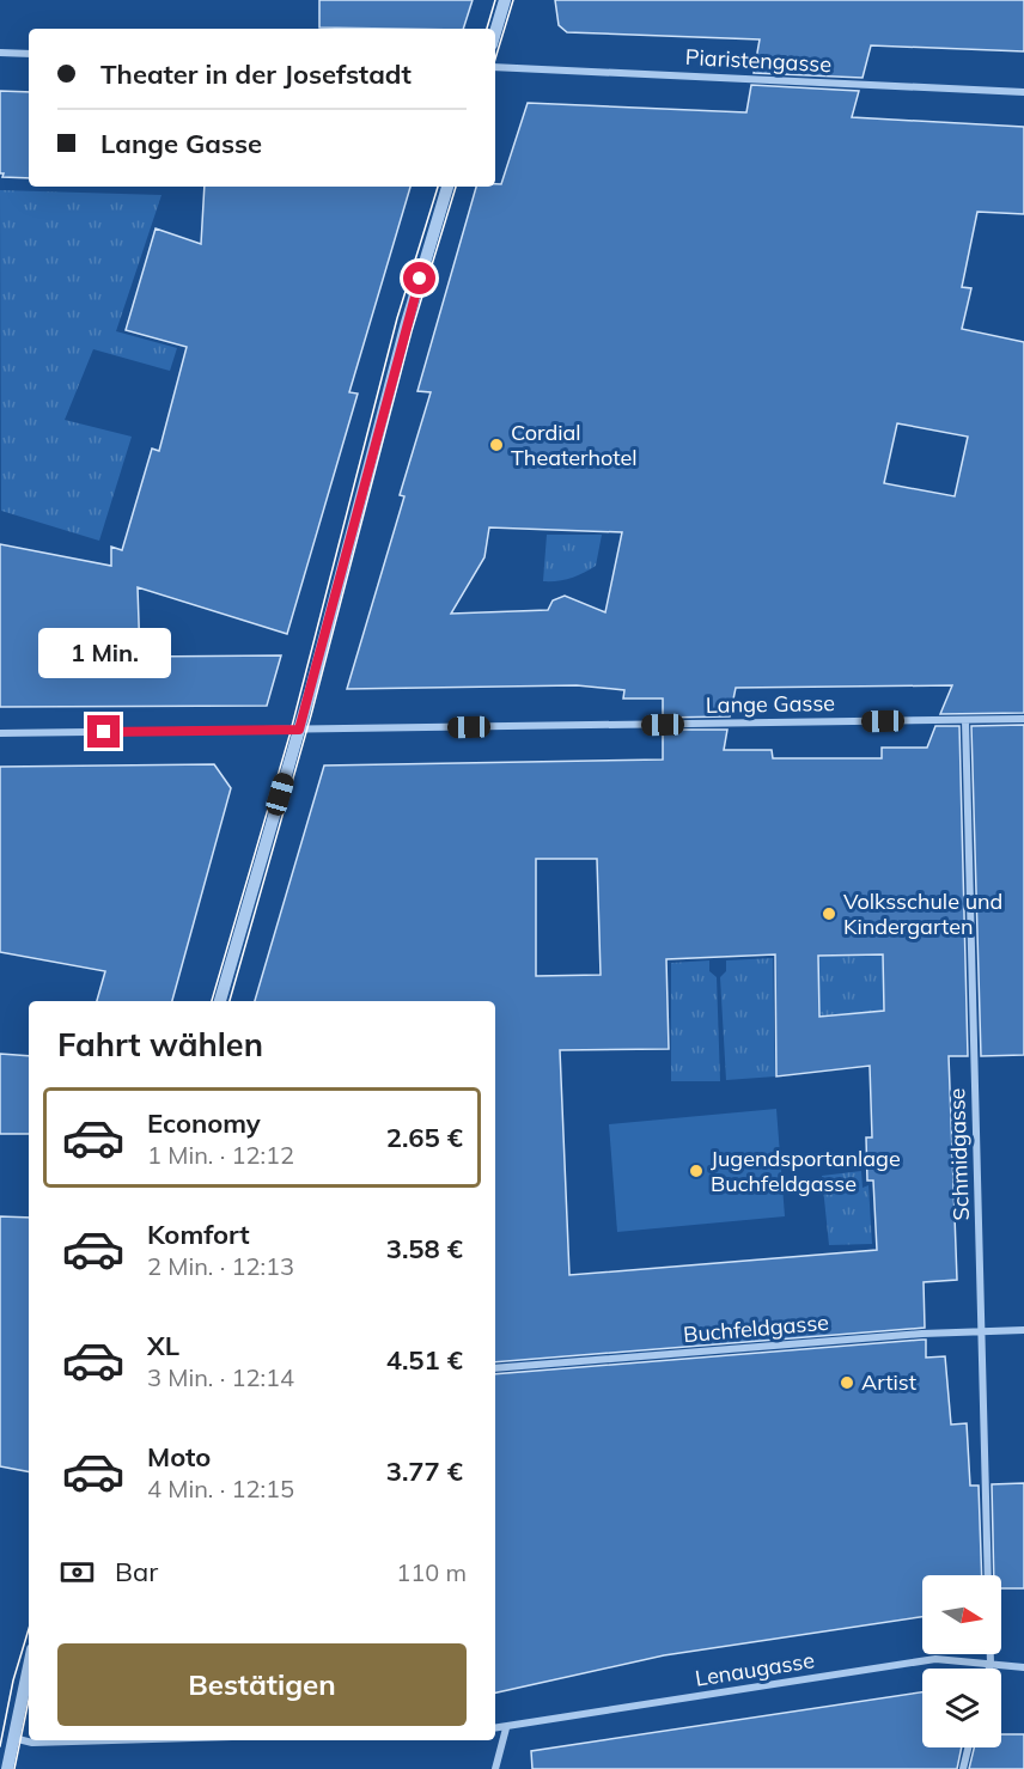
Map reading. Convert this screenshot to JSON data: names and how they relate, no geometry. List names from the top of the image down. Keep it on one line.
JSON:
{"streets":{"street":["Piaristengasse","Lange Gasse","Schmidgasse","Buchfeldgasse","Lenaugasse"]},"crossings":[["Lange Gasse","Schmidgasse"],["Schmidgasse","Buchfeldgasse"]],"places":["Cordial Theaterhotel","Volksschule und Kindergarten","Jugendsportanlage Buchfeldgasse","Artist"],"north":"right","page":{"banner":["Theater in der Josefstadt","Lange Gasse"],"bubble":"1 Min.","heading":"Fahrt wählen","list":[{"name":"Economy","note":"1 Min. · 12:12","value":"2.65 €"},{"name":"Komfort","note":"2 Min. · 12:13","value":"3.58 €"},{"name":"XL","note":"3 Min. · 12:14","value":"4.51 €"},{"name":"Moto","note":"4 Min. · 12:15","value":"3.77 €"}],"pay":["Bar","110 m"],"buttons":"Bestätigen"}}
